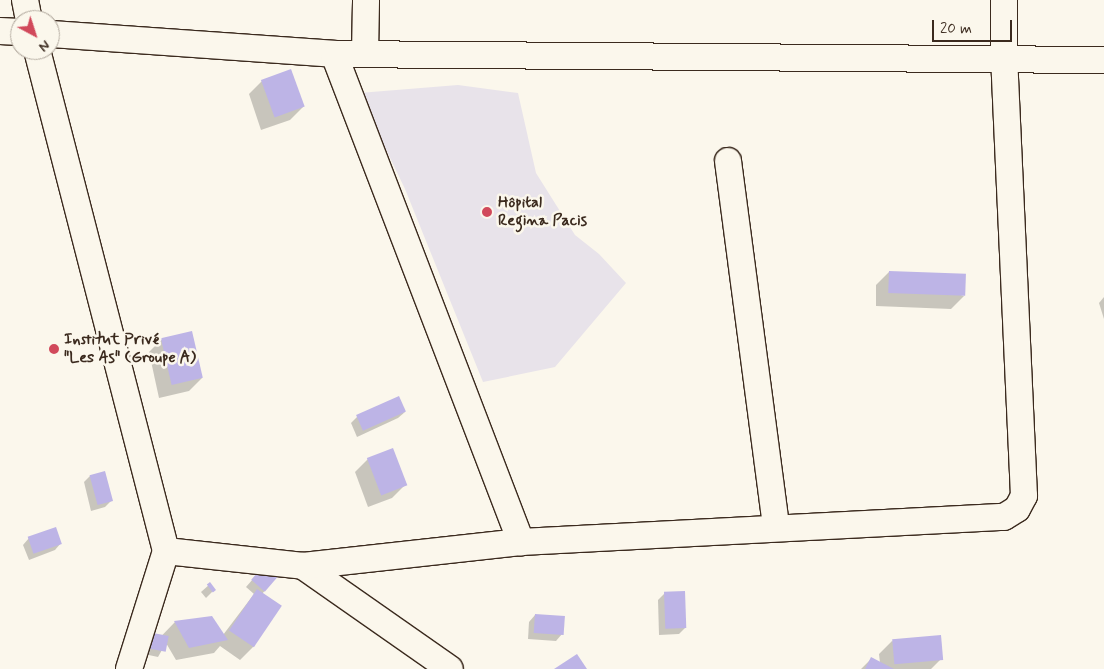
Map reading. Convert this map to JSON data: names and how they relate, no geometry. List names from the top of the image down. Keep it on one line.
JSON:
{"places":["Hôpital Regina Pacis","Institut Privé \"Les As\" (Groupe A)"],"scale_bar":"20 m","north":"bottom right"}
